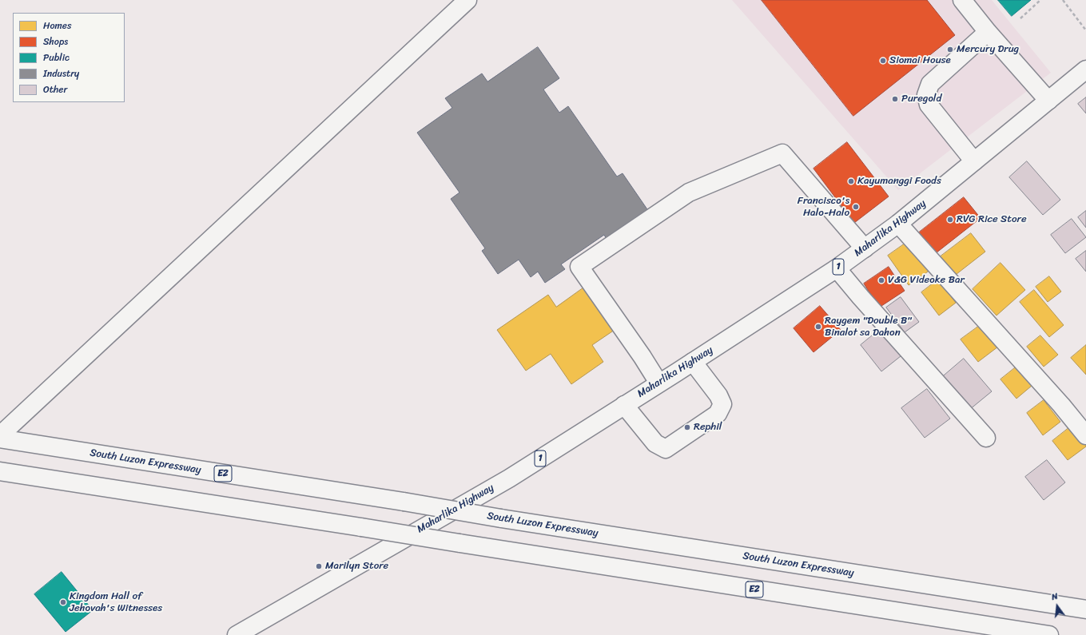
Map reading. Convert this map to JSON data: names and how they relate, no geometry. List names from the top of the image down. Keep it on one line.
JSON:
{"streets":{"main road":["Maharlika Highway","1","South Luzon Expressway","E2"]},"places":["Mercury Drug","Siomai House","Puregold","Kayumanggi Foods","Francisco's Halo-Halo","RVG Rice Store","V&G Videoke Bar","Raygem \"Double B\" Binalot sa Dahon","Rephil","Marilyn Store","Kingdom Hall of Jehovah's Witnesses"],"legend":["Homes","Shops","Public","Industry","Other"],"north":"top"}
